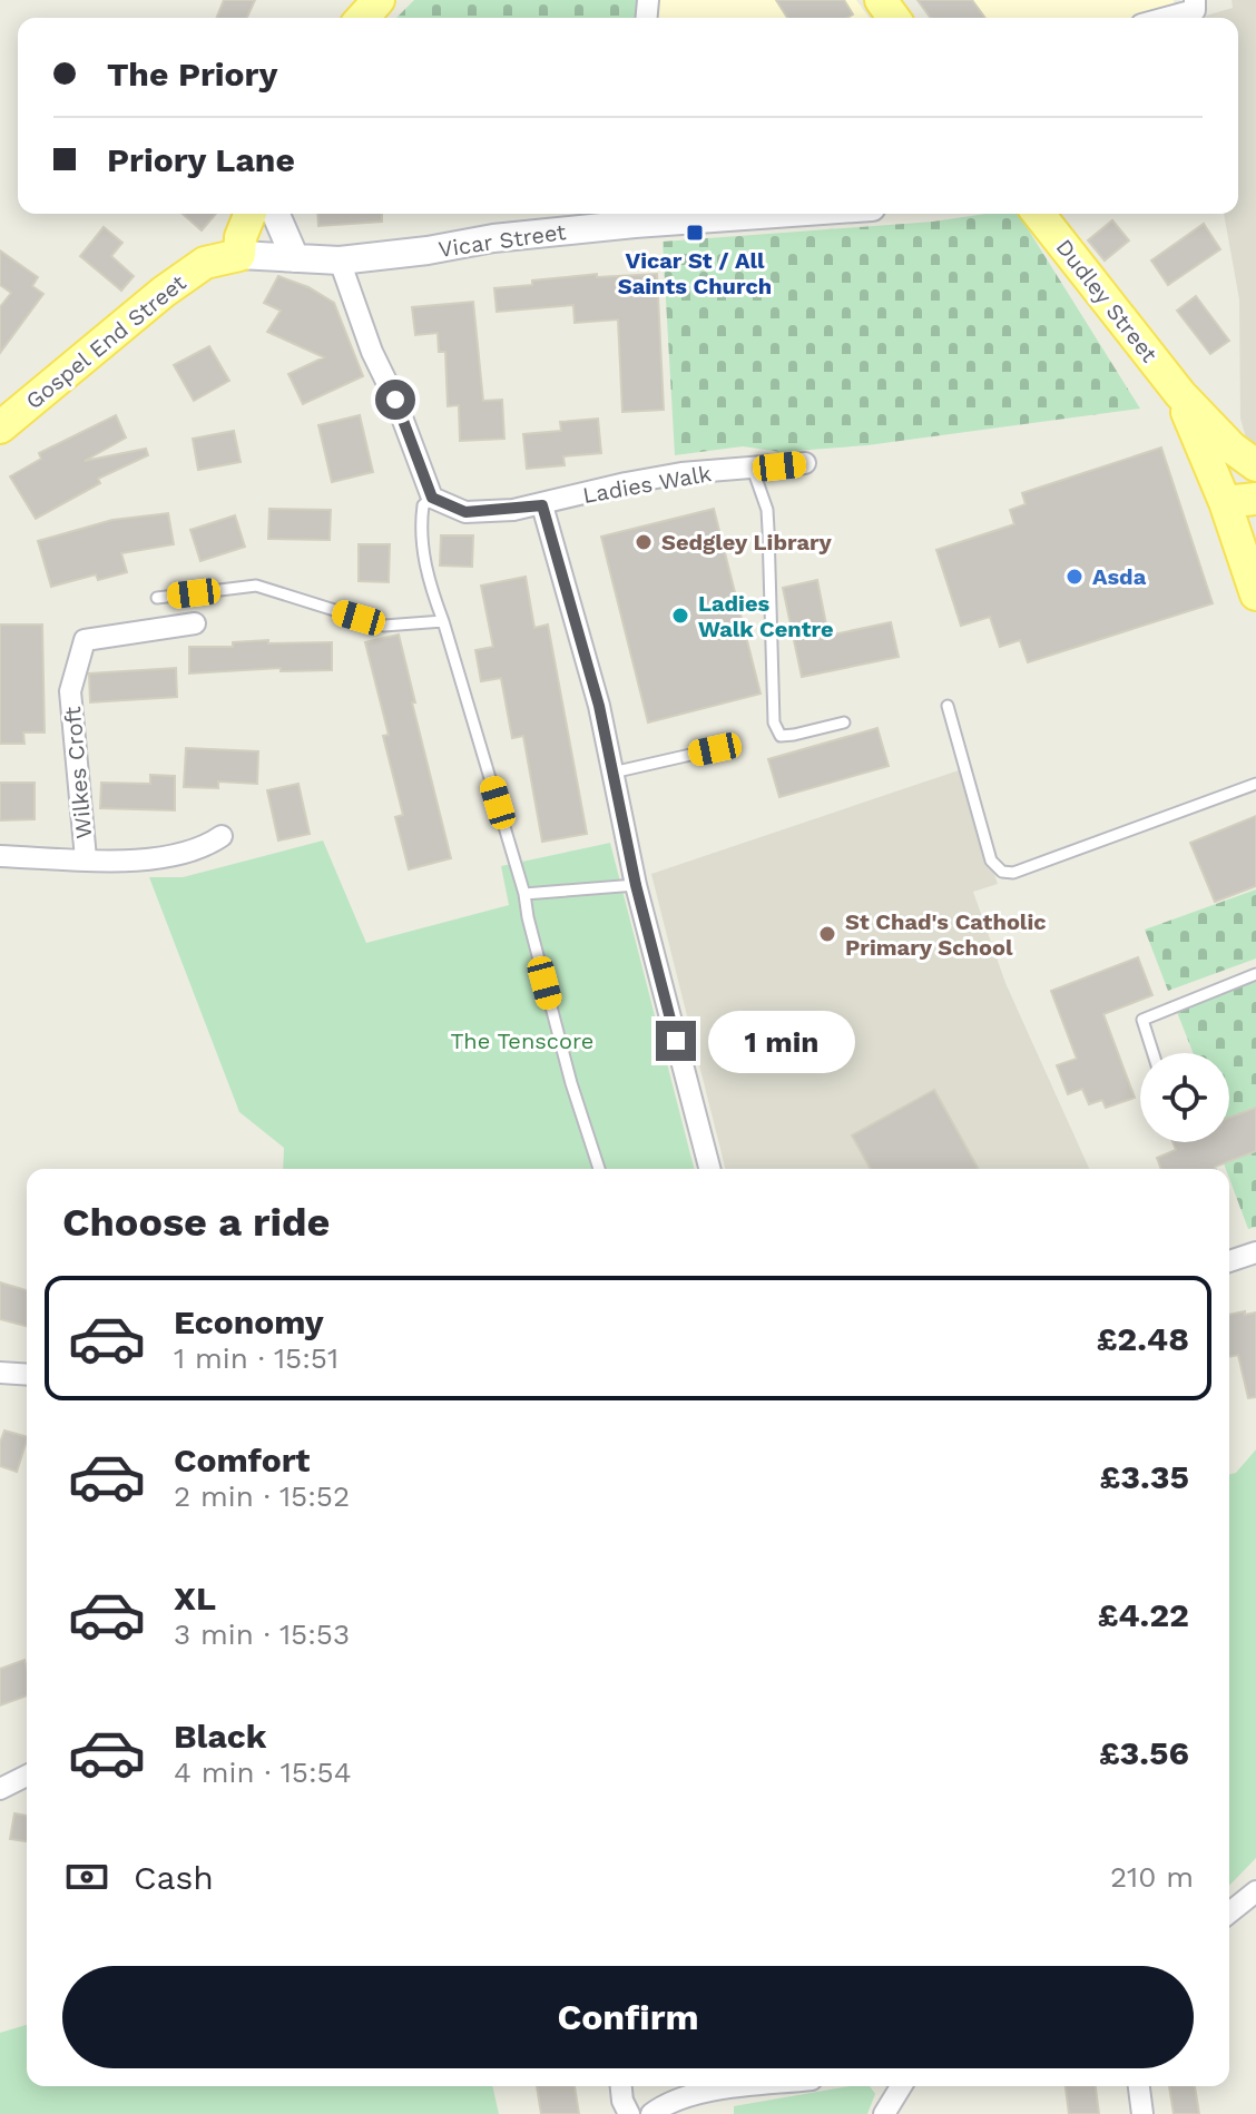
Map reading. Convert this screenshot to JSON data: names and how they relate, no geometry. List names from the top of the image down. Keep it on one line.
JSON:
{"streets":{"main road":["Vicar Street","Dudley Street","Gospel End Street"],"street":["Ladies Walk","Wilkes Croft"]},"crossings":[["Vicar Street","Gospel End Street"]],"parks":["The Tenscore"],"places":{"transit":["Vicar St / All Saints Church"],"other":["Sedgley Library","Asda","Ladies Walk Centre","St Chad's Catholic Primary School"]},"page":{"banner":["The Priory","Priory Lane"],"bubble":"1 min","heading":"Choose a ride","list":[{"name":"Economy","note":"1 min · 15:51","value":"£2.48"},{"name":"Comfort","note":"2 min · 15:52","value":"£3.35"},{"name":"XL","note":"3 min · 15:53","value":"£4.22"},{"name":"Black","note":"4 min · 15:54","value":"£3.56"}],"pay":["Cash","210 m"],"buttons":"Confirm"}}
